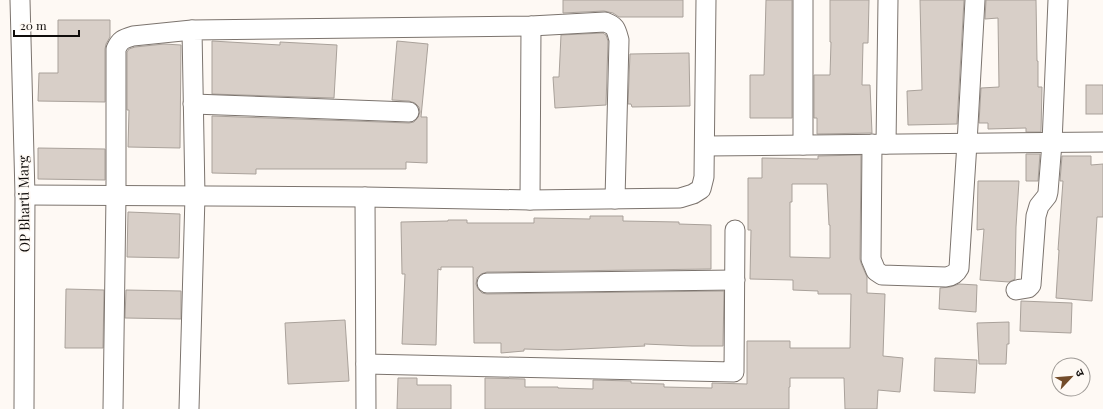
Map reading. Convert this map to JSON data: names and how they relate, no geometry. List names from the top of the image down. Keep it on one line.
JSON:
{"streets":{"street":["OP Bharti Marg"]},"scale_bar":"20 m","north":"top right"}
